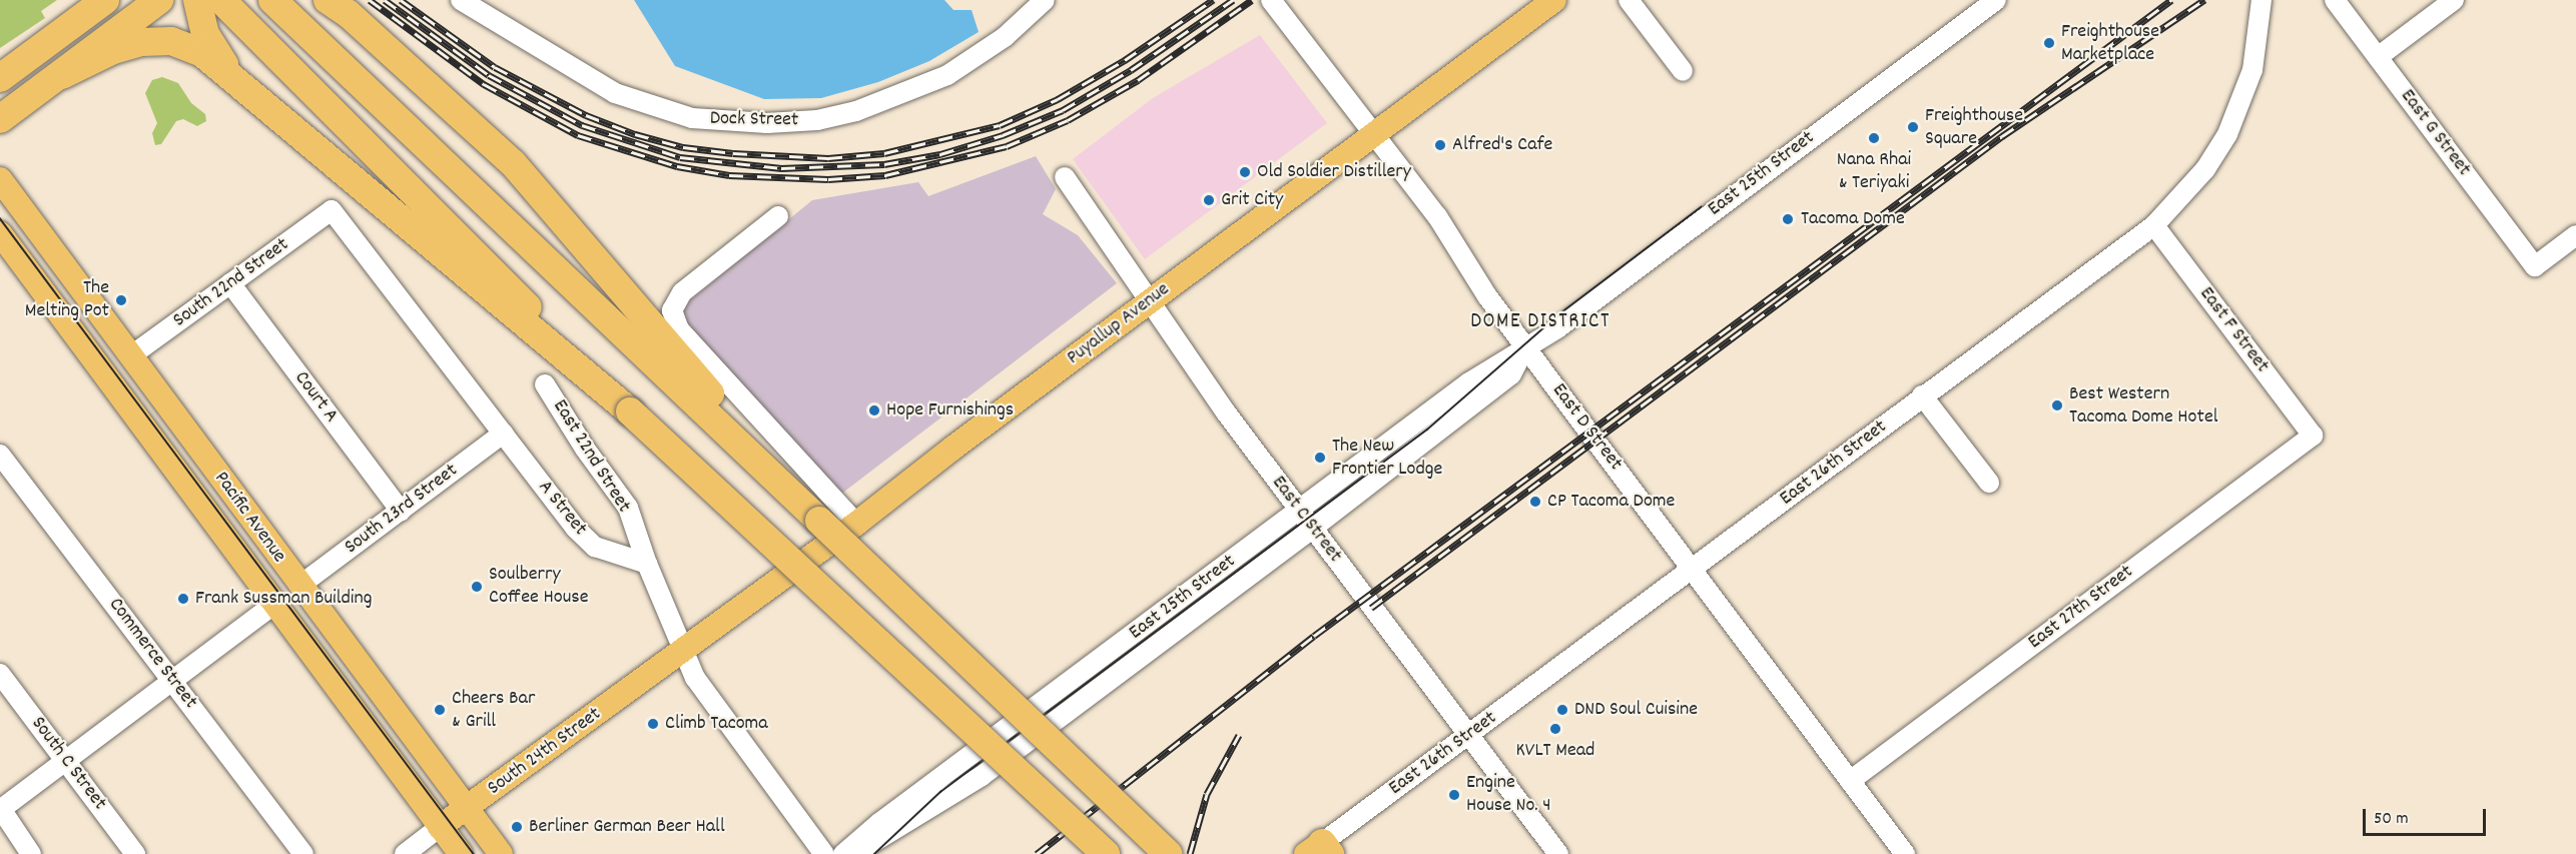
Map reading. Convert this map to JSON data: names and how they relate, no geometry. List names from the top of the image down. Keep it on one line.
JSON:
{"streets":{"main road":["Puyallup Avenue","Pacific Avenue","South 24th Street"],"street":["Dock Street","East G Street","East 25th Street","South 22nd Street","East F Street","Court A","East D Street","East 22nd Street","East 26th Street","A Street","South 23rd Street","East C Street","East 27th Street","Commerce Street","South C Street"]},"crossings":[["East 25th Street","East D Street"],["East 25th Street","East C Street"],["South 22nd Street","Court A"],["South 22nd Street","A Street"],["South 22nd Street","Pacific Avenue"],["Puyallup Avenue","East D Street"],["Puyallup Avenue","East C Street"],["Puyallup Avenue","South 24th Street"],["East F Street","East 26th Street"],["East F Street","East 27th Street"],["Court A","South 23rd Street"],["East D Street","East 26th Street"],["East D Street","East 27th Street"],["East 22nd Street","A Street"],["East 26th Street","East C Street"],["A Street","South 23rd Street"],["South 23rd Street","Pacific Avenue"],["Pacific Avenue","South 24th Street"]],"districts":["DOME DISTRICT"],"places":["Freighthouse Marketplace","Freighthouse Square","Nana Rhai & Teriyaki","Alfred's Cafe","Old Soldier Distillery","Grit City","Tacoma Dome","The Melting Pot","Best Western Tacoma Dome Hotel","Hope Furnishings","The New Frontier Lodge","CP Tacoma Dome","Soulberry Coffee House","Frank Sussman Building","Cheers Bar & Grill","DND Soul Cuisine","Climb Tacoma","KVLT Mead","Engine House No. 4","Berliner German Beer Hall"],"scale_bar":"50 m"}
